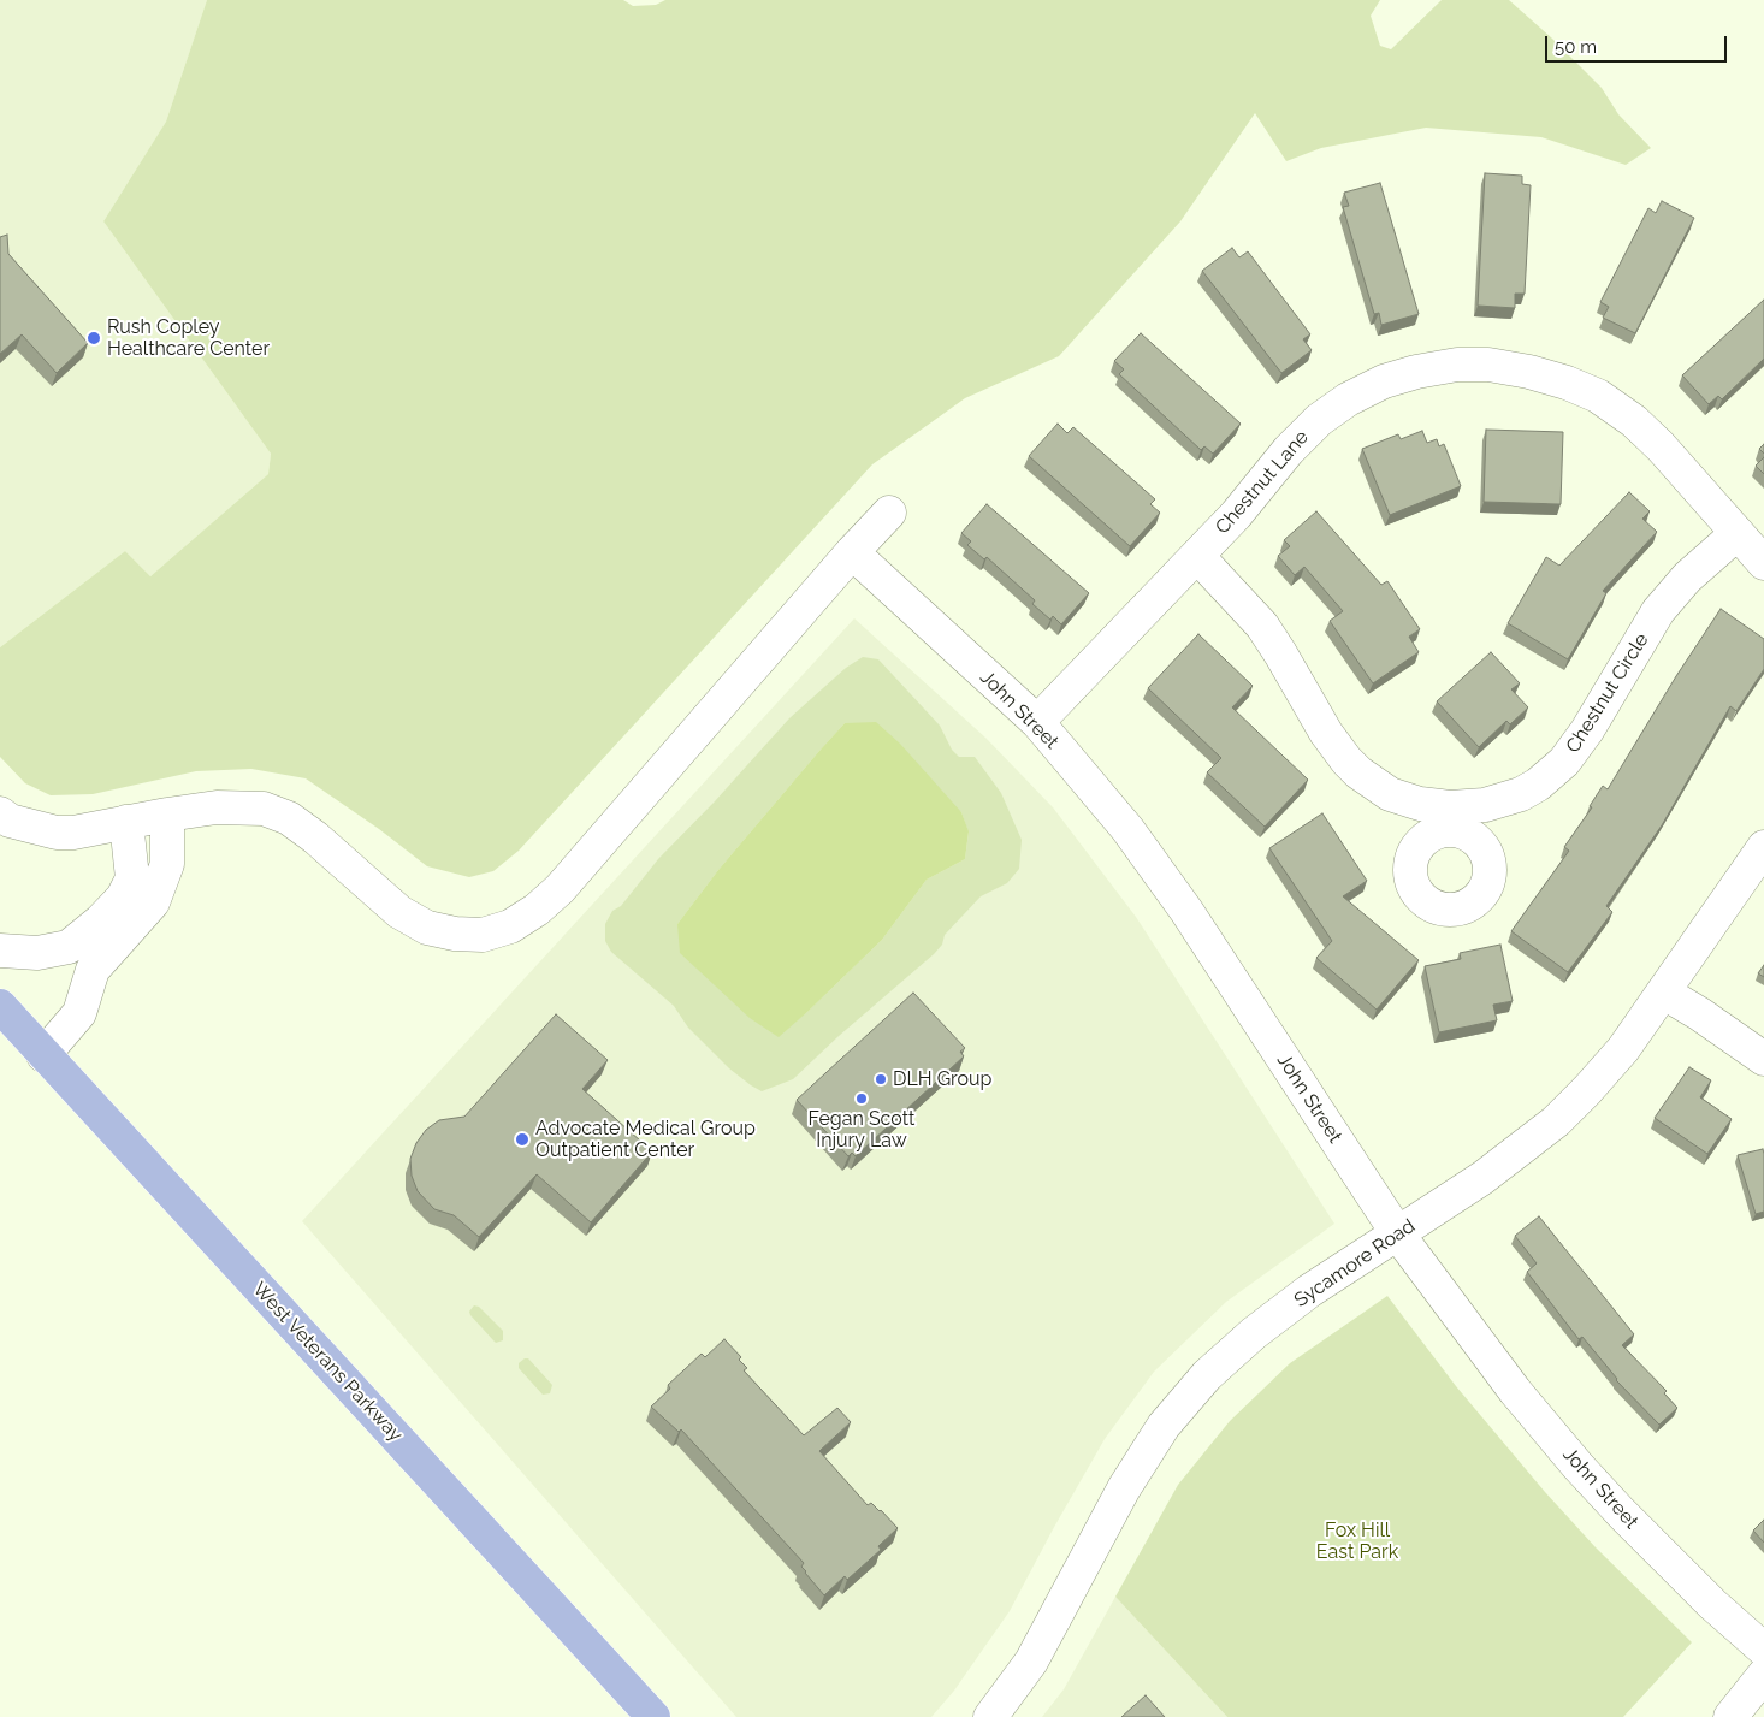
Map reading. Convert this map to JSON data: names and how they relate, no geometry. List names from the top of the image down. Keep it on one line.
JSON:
{"streets":{"main road":["West Veterans Parkway"],"street":["Chestnut Lane","Chestnut Circle","John Street","Sycamore Road"]},"crossings":[["Chestnut Lane","Chestnut Circle"],["Chestnut Lane","John Street"],["John Street","Sycamore Road"]],"parks":["Fox Hill East Park"],"places":["Rush Copley Healthcare Center","DLH Group","Fegan Scott Injury Law","Advocate Medical Group Outpatient Center"],"scale_bar":"50 m"}
